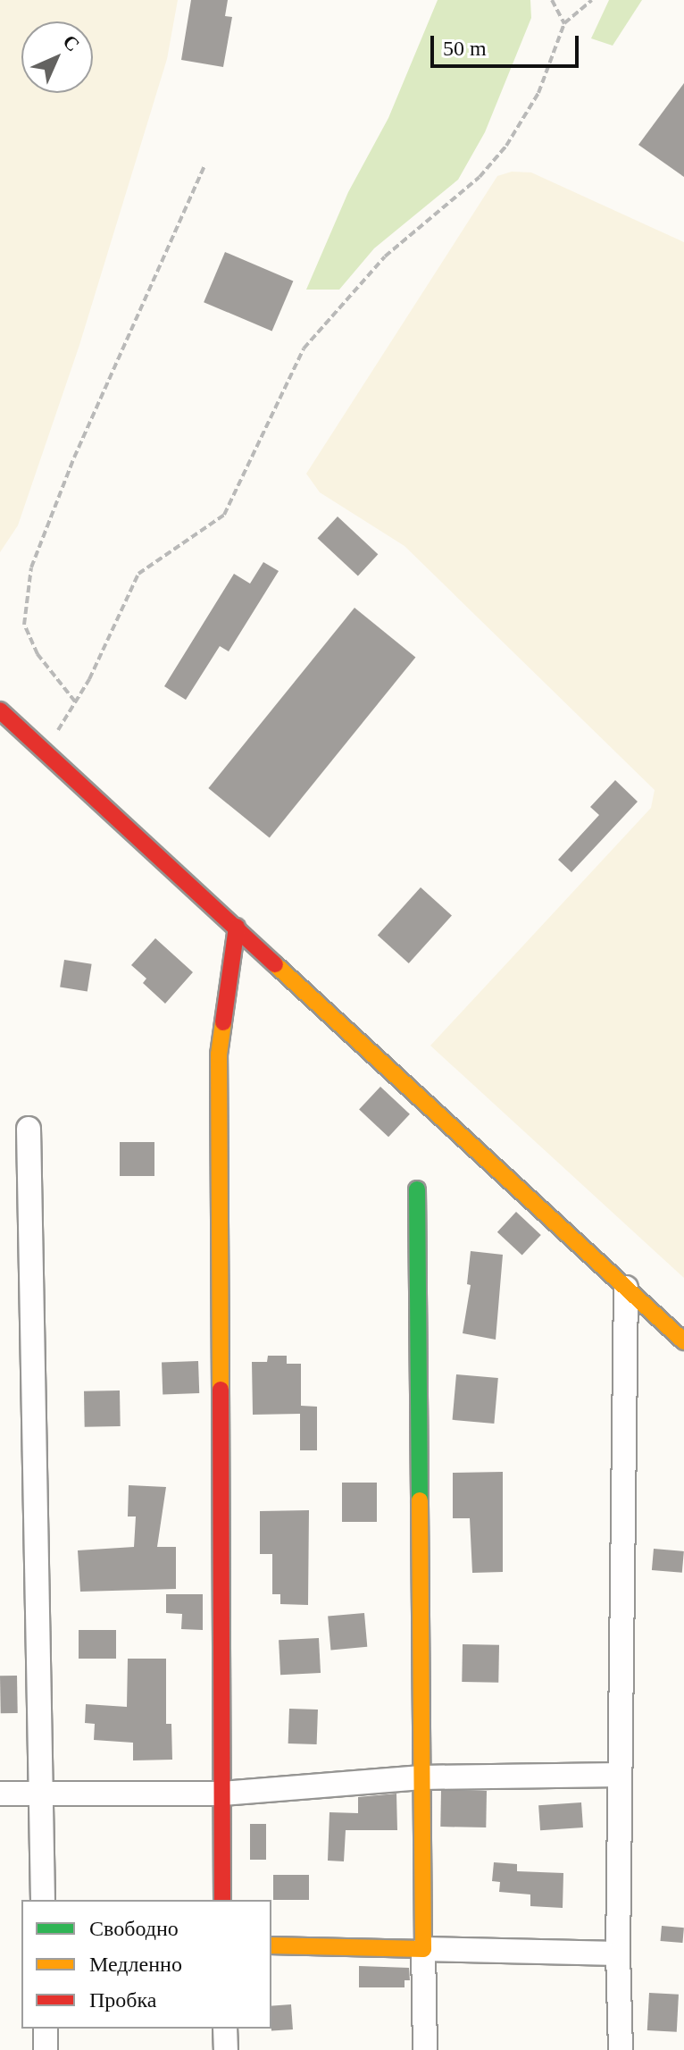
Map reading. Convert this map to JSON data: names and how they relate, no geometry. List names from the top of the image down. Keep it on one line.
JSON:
{"legend":["Свободно","Медленно","Пробка"],"scale_bar":"50 m","north":"top right"}
